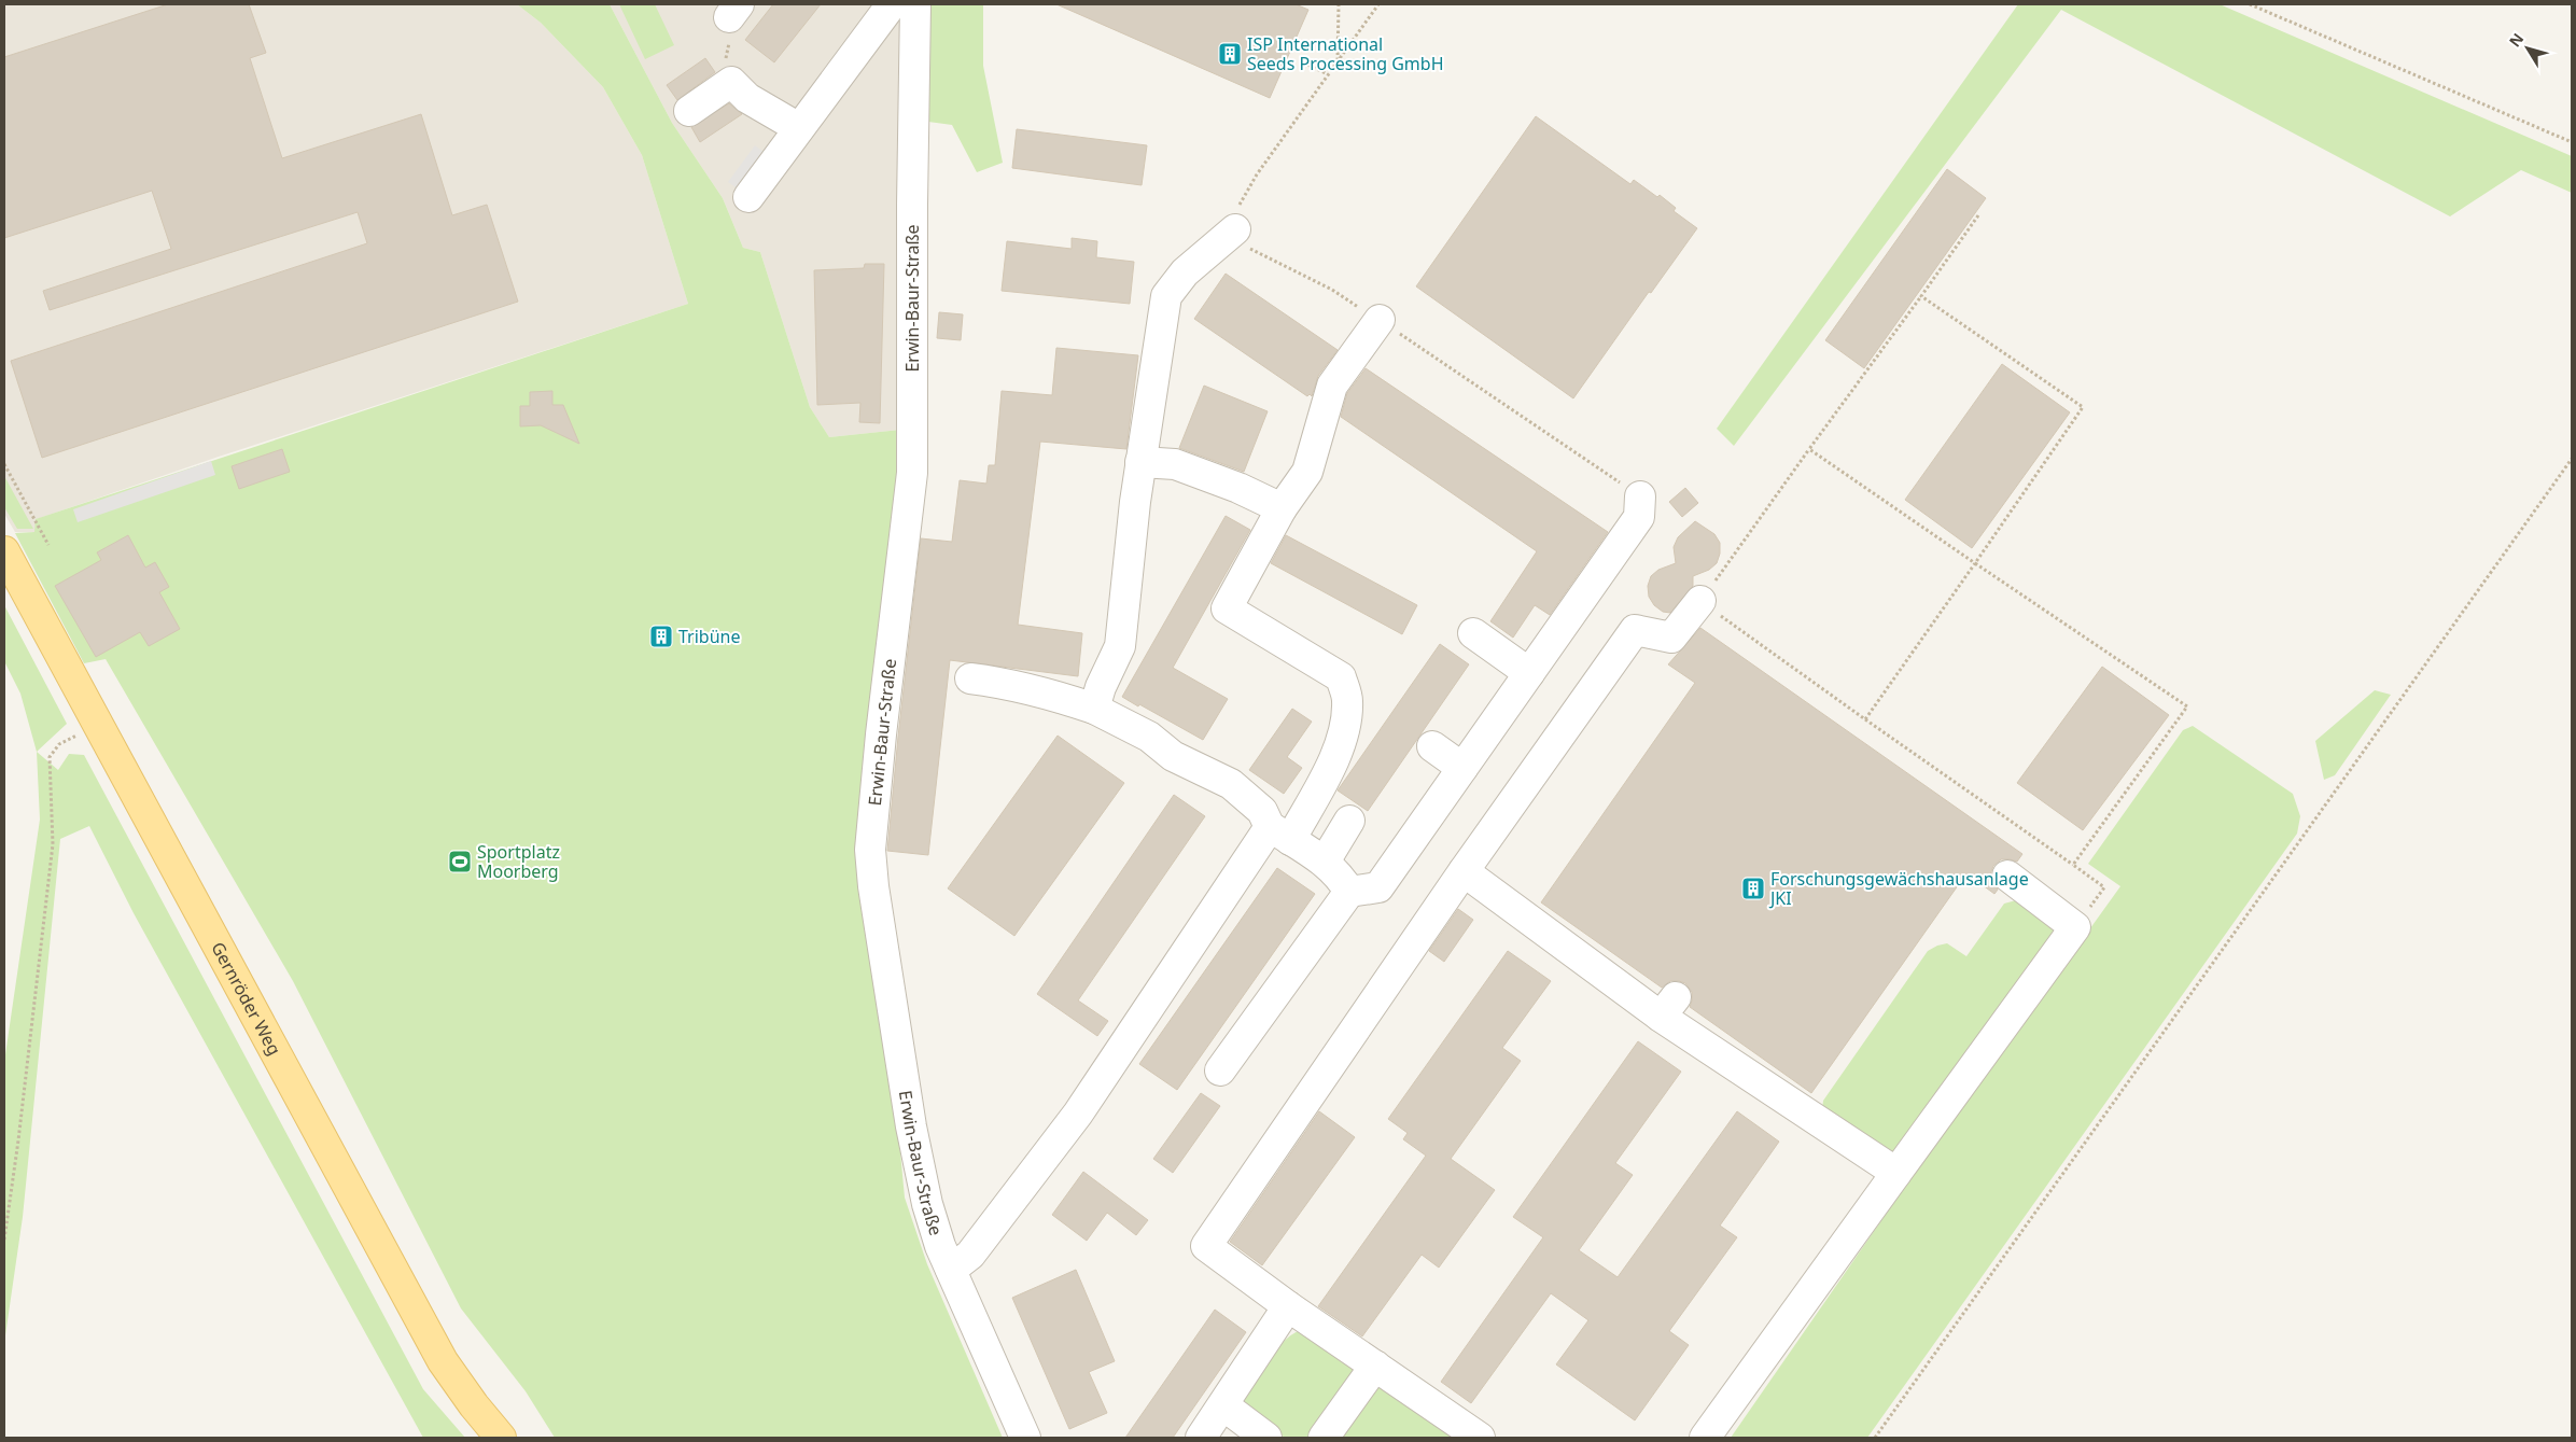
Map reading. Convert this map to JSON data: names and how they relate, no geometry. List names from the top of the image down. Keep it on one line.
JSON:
{"streets":{"main road":["Gernröder Weg"],"street":["Erwin-Baur-Straße"]},"places":{"building":["ISP International Seeds Processing GmbH","Tribüne","Forschungsgewächshausanlage JKI"],"sports":["Sportplatz Moorberg"]},"north":"top left"}
